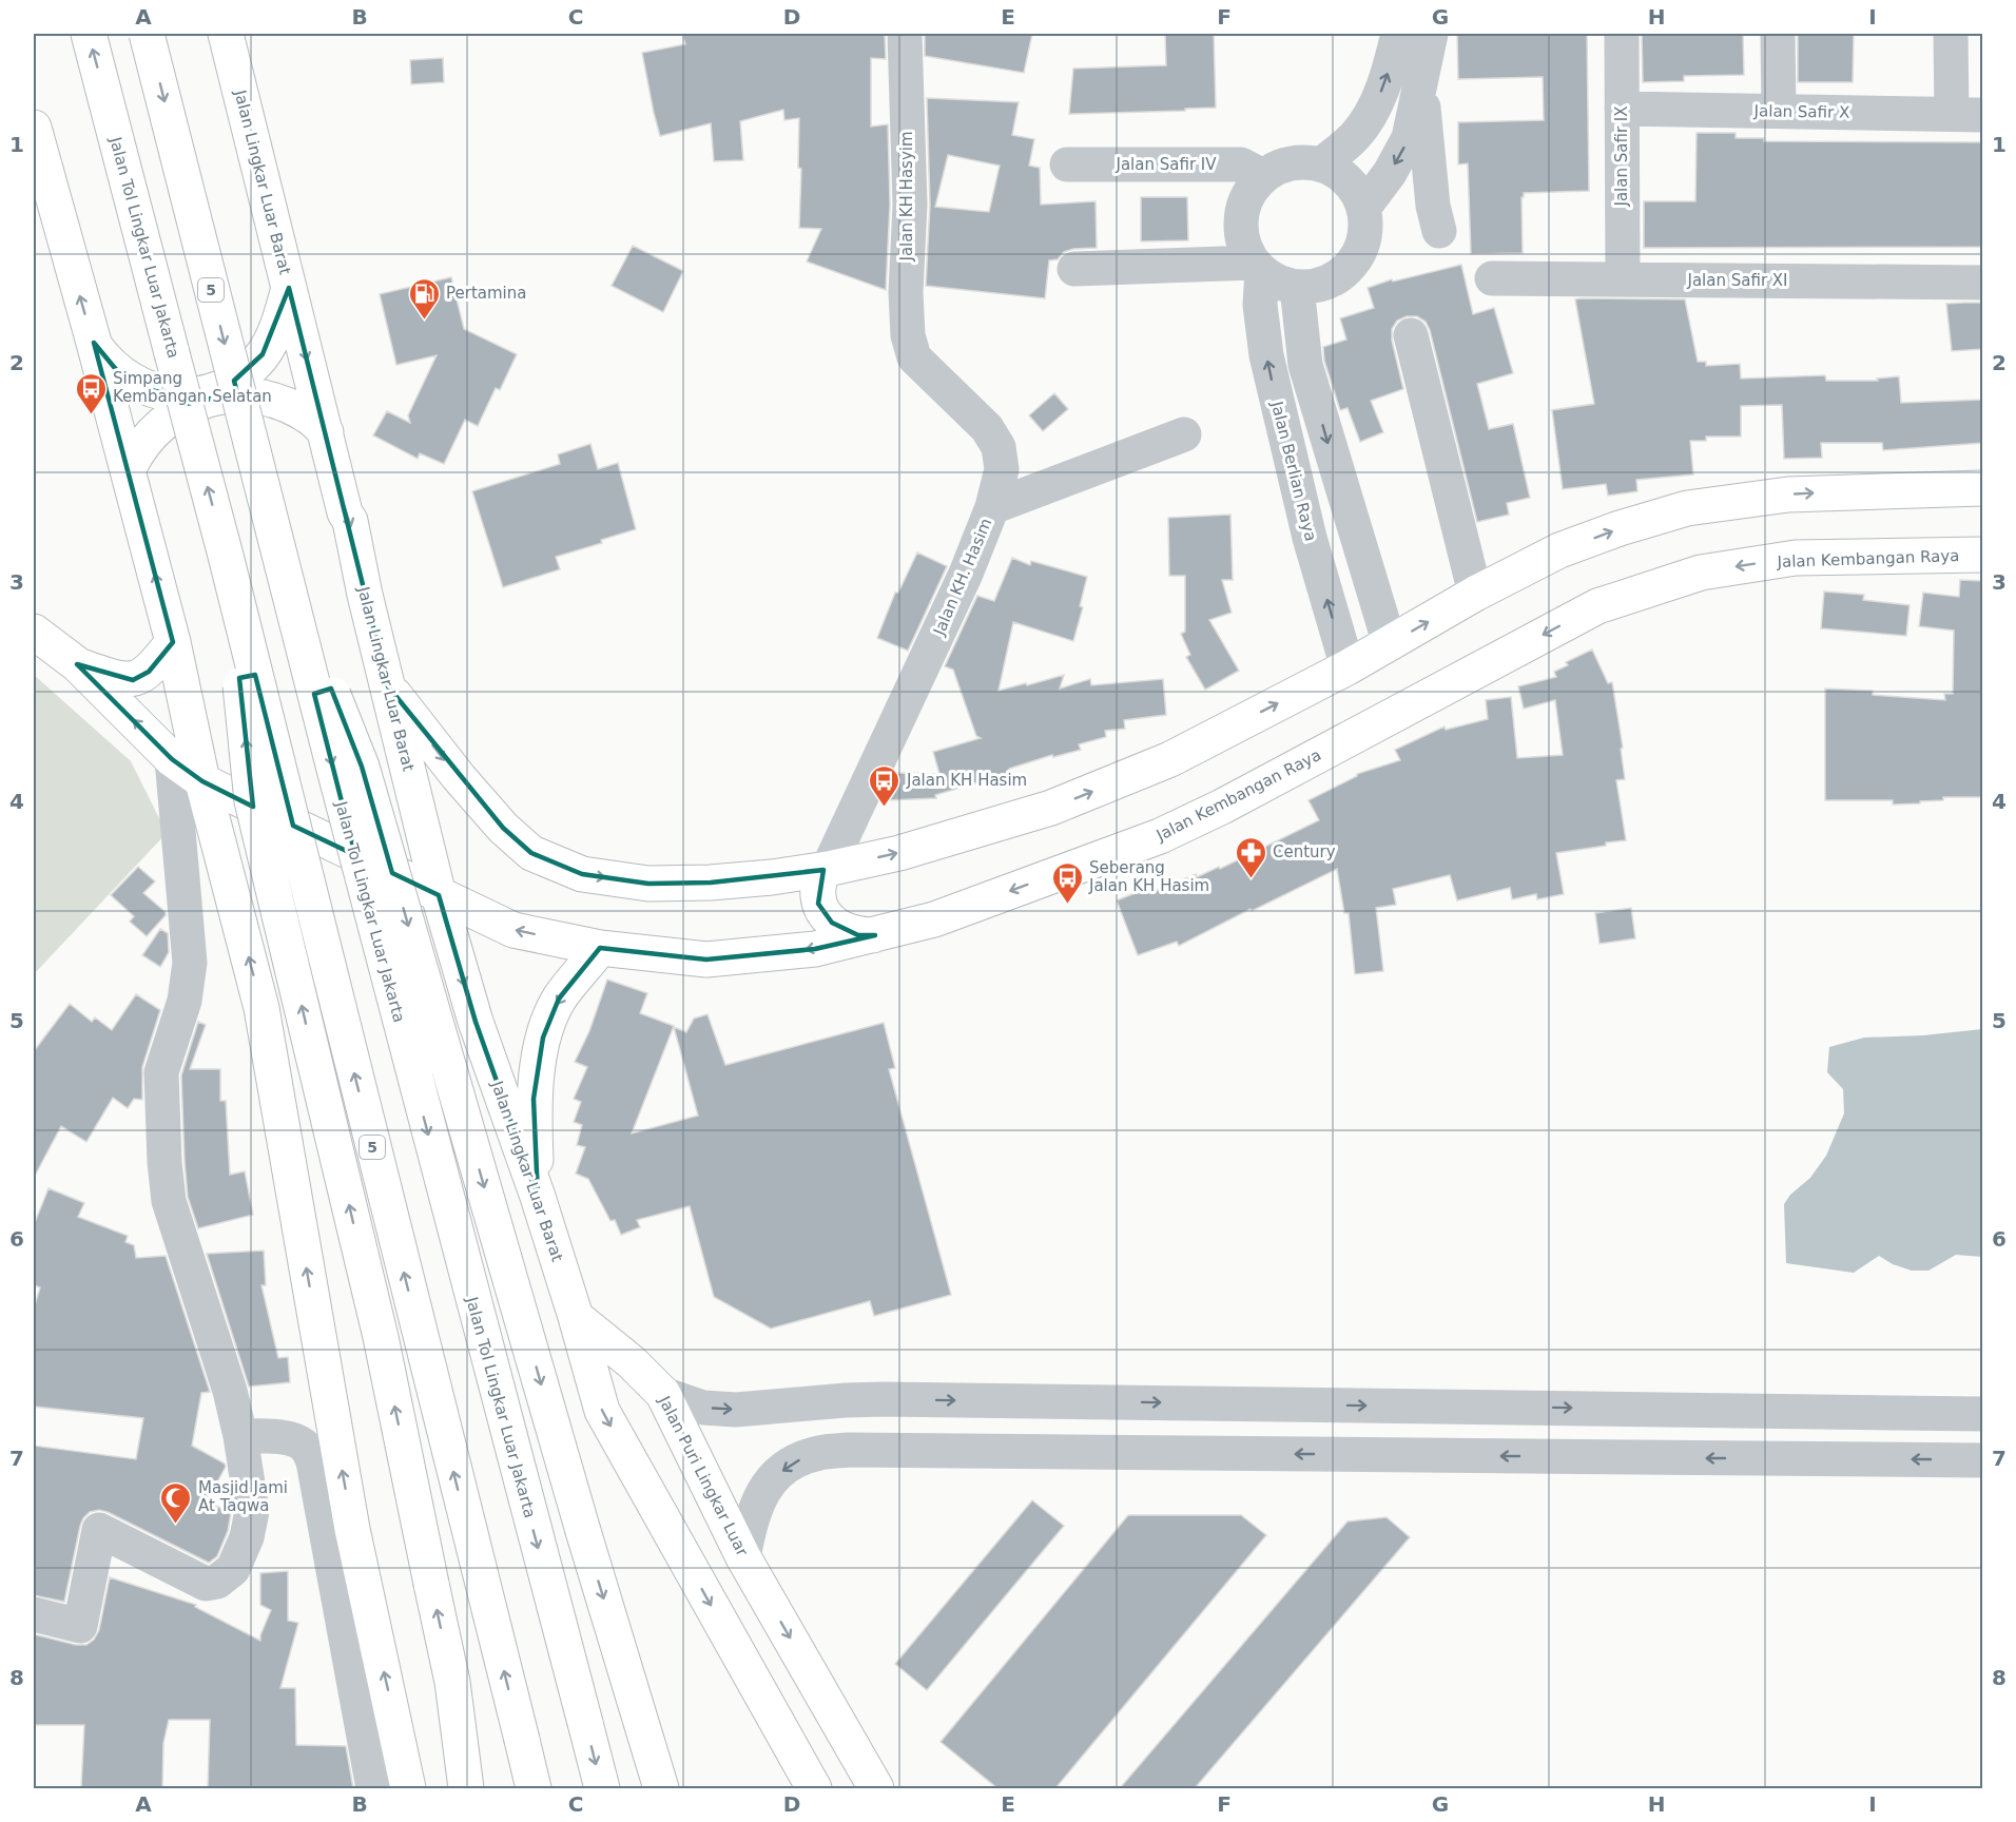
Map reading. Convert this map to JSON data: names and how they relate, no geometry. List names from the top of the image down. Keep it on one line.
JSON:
{"streets":{"main road":["Jalan Lingkar Luar Barat","Jalan Tol Lingkar Luar Jakarta","5","Jalan Kembangan Raya","Jalan Puri Lingkar Luar"],"street":["Jalan Safir X","Jalan Safir IX","Jalan Safir IV","Jalan KH Hasyim","Jalan Safir XI","Jalan Berlian Raya","Jalan KH. Hasim"]},"crossings":[["Jalan Safir X","Jalan Safir IX"],["Jalan Safir IX","Jalan Safir XI"],["Jalan Safir IV","Jalan Berlian Raya"],["Jalan Lingkar Luar Barat","Jalan Kembangan Raya"],["Jalan Lingkar Luar Barat","Jalan Puri Lingkar Luar"],["Jalan KH Hasyim","Jalan KH. Hasim"]],"places":{"fuel station":["Pertamina"],"bus stop":["Simpang Kembangan Selatan","Jalan KH Hasim","Seberang Jalan KH Hasim"],"pharmacy":["Century"],"mosque":["Masjid Jami At Taqwa"]},"grid":{"columns":["A","B","C","D","E","F","G","H","I"],"rows":["1","2","3","4","5","6","7","8"]}}
